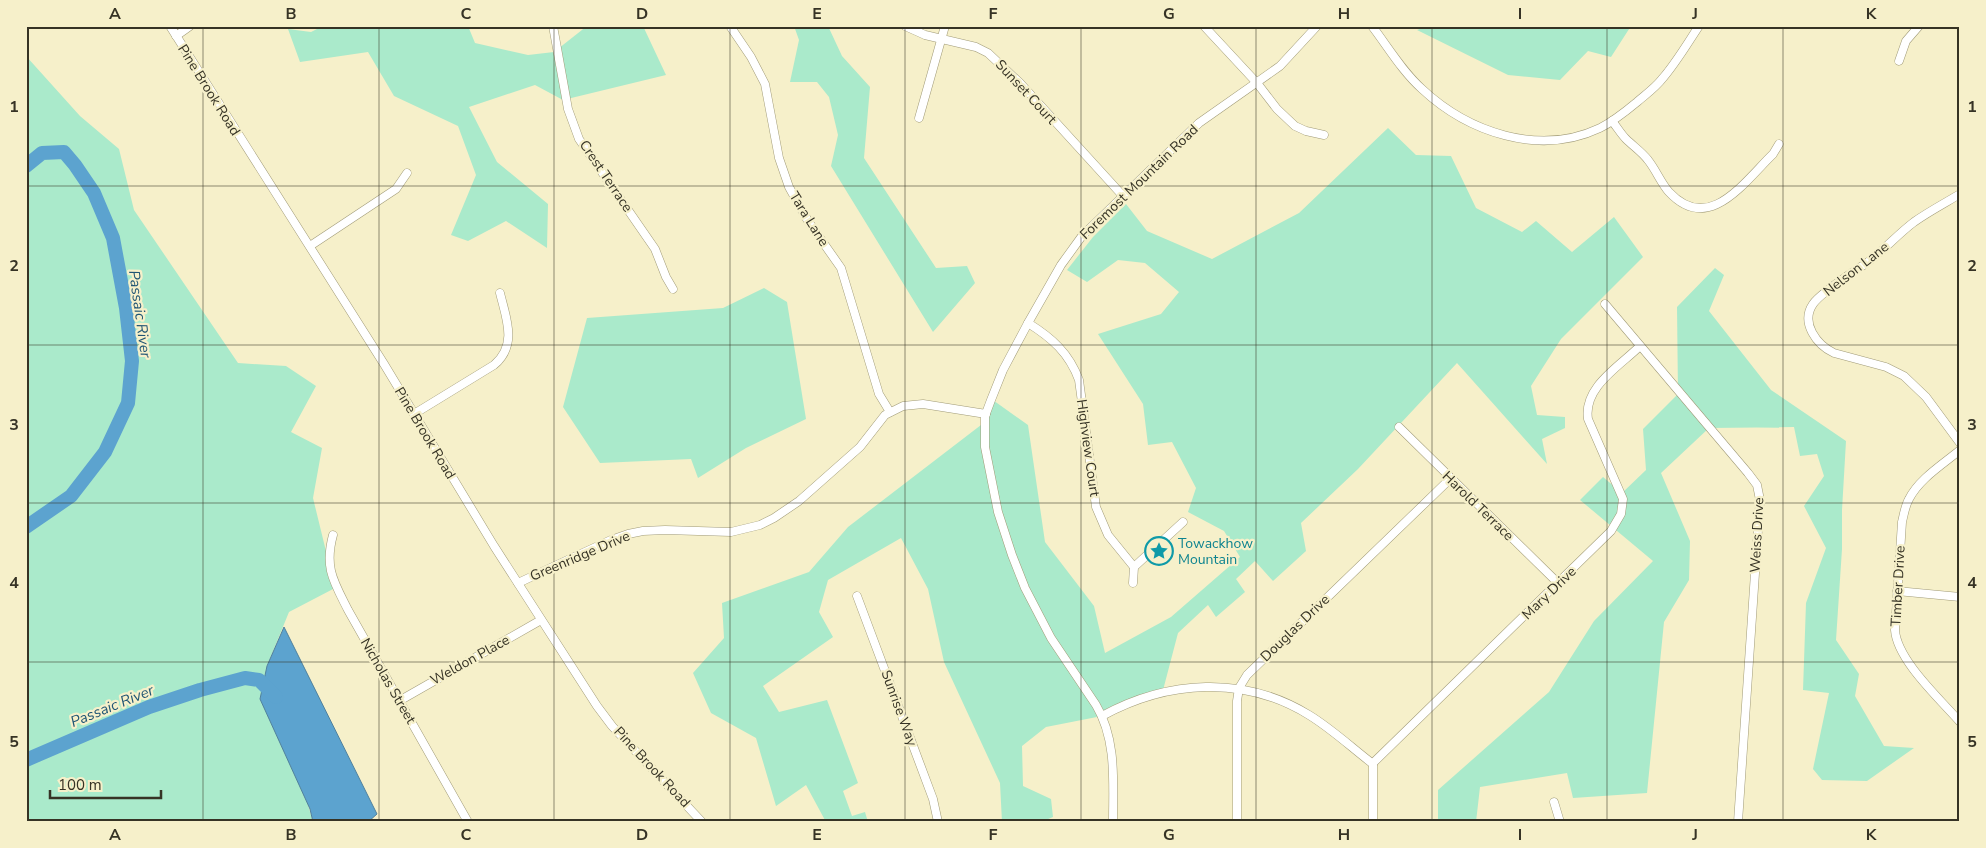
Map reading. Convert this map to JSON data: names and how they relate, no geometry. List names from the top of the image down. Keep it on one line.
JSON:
{"streets":{"street":["Pine Brook Road","Sunset Court","Crest Terrace","Foremost Mountain Road","Tara Lane","Nelson Lane","Highview Court","Harold Terrace","Weiss Drive","Greenridge Drive","Timber Drive","Mary Drive","Douglas Drive","Weldon Place","Nicholas Street","Sunrise Way"]},"crossings":[["Pine Brook Road","Greenridge Drive"],["Pine Brook Road","Weldon Place"],["Sunset Court","Foremost Mountain Road"],["Foremost Mountain Road","Highview Court"],["Foremost Mountain Road","Greenridge Drive"],["Tara Lane","Greenridge Drive"],["Harold Terrace","Mary Drive"],["Harold Terrace","Douglas Drive"],["Weiss Drive","Mary Drive"],["Weldon Place","Nicholas Street"]],"water":["Passaic River"],"places":{"place":["Towackhow Mountain"]},"scale_bar":"100 m","grid":{"columns":["A","B","C","D","E","F","G","H","I","J","K"],"rows":["1","2","3","4","5"]}}
